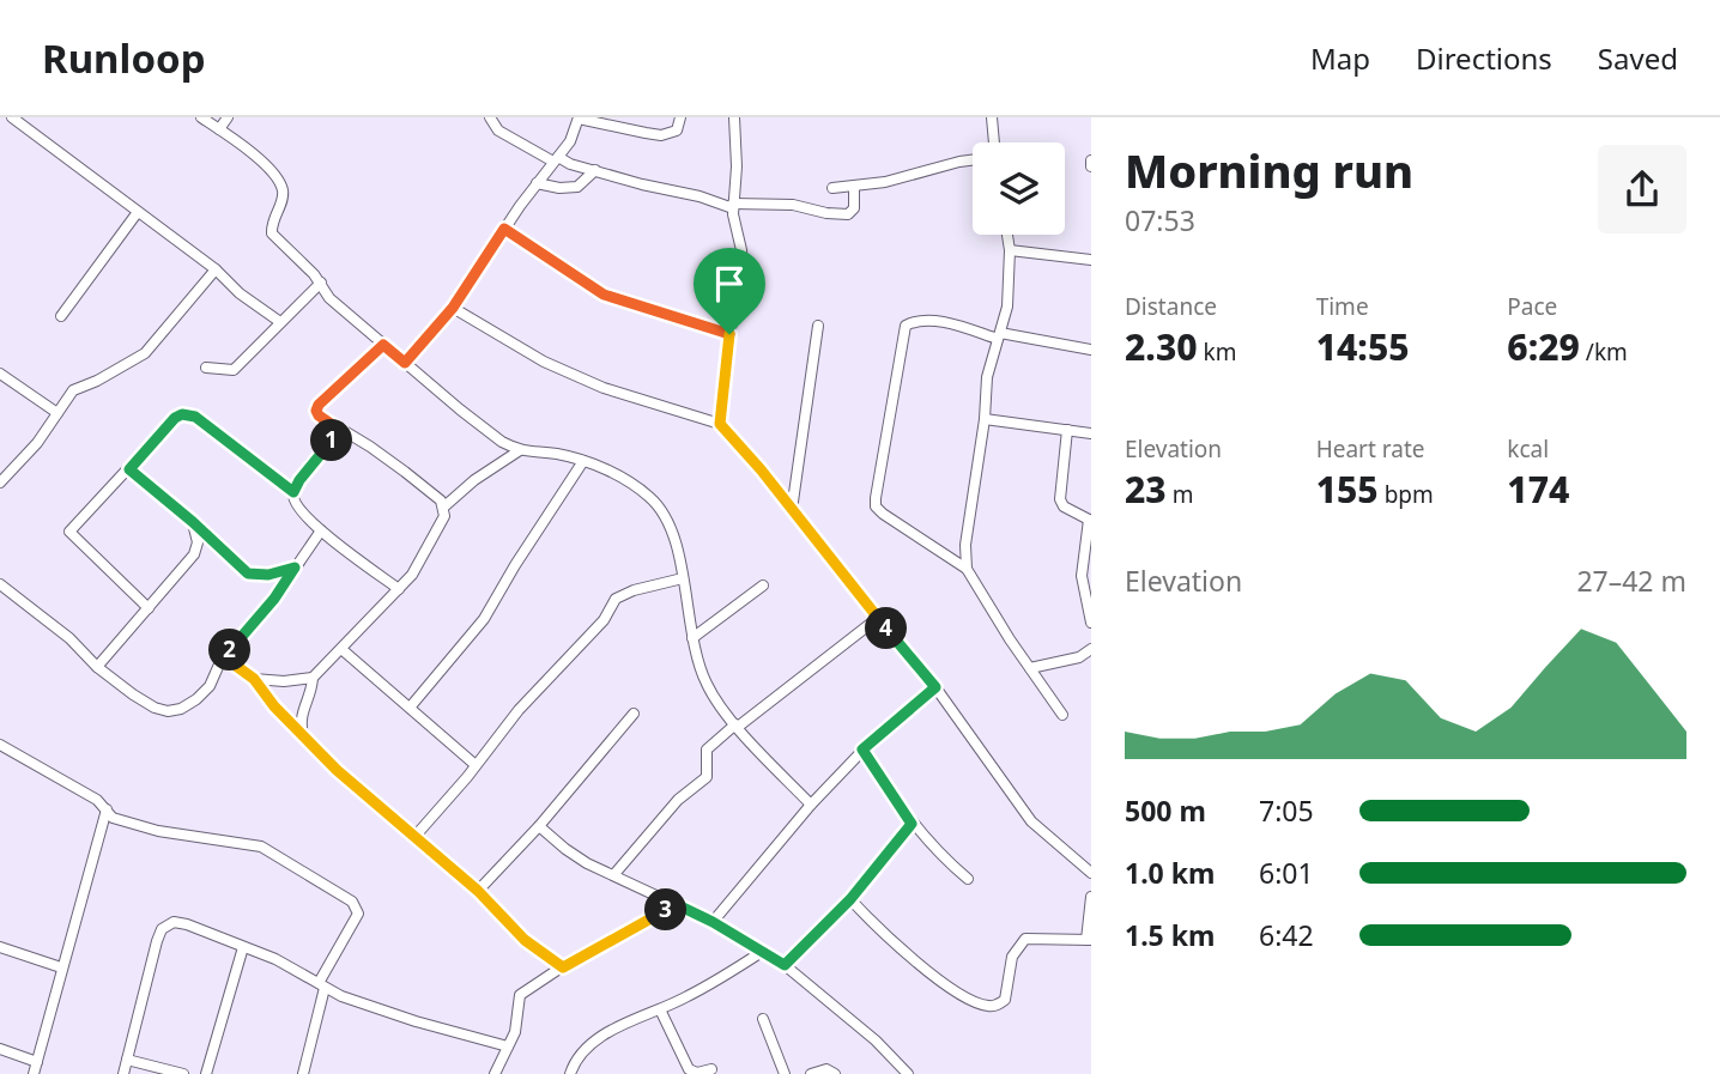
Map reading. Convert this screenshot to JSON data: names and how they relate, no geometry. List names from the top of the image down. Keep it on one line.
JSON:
{"page":{"header":"Runloop","nav":["Map","Directions","Saved"],"heading":["Morning run","07:53"],"stats":[["Distance","2.30 km"],["Time","14:55"],["Pace","6:29 /km"],["Elevation","23 m"],["Heart rate","155 bpm"],["kcal","174"]],"pins":["1","4","2","3"],"chart":["Elevation","27–42 m"],"list":[{"name":"500 m","note":"7:05"},{"name":"1.0 km","note":"6:01"},{"name":"1.5 km","note":"6:42"}]}}
